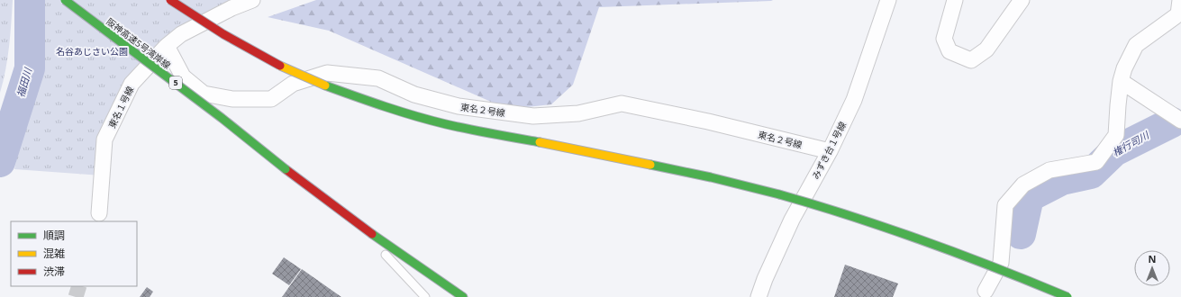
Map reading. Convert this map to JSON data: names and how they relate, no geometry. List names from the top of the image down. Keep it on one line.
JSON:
{"streets":{"highway":["阪神高速5号湾岸線","5"],"street":["東名１号線","東名２号線","みずき台１号線"]},"crossings":[["東名１号線","東名２号線"],["東名２号線","みずき台１号線"]],"water":["福田川","権行司川"],"parks":["名谷あじさい公園"],"legend":["順調","混雑","渋滞"],"north":"top"}
